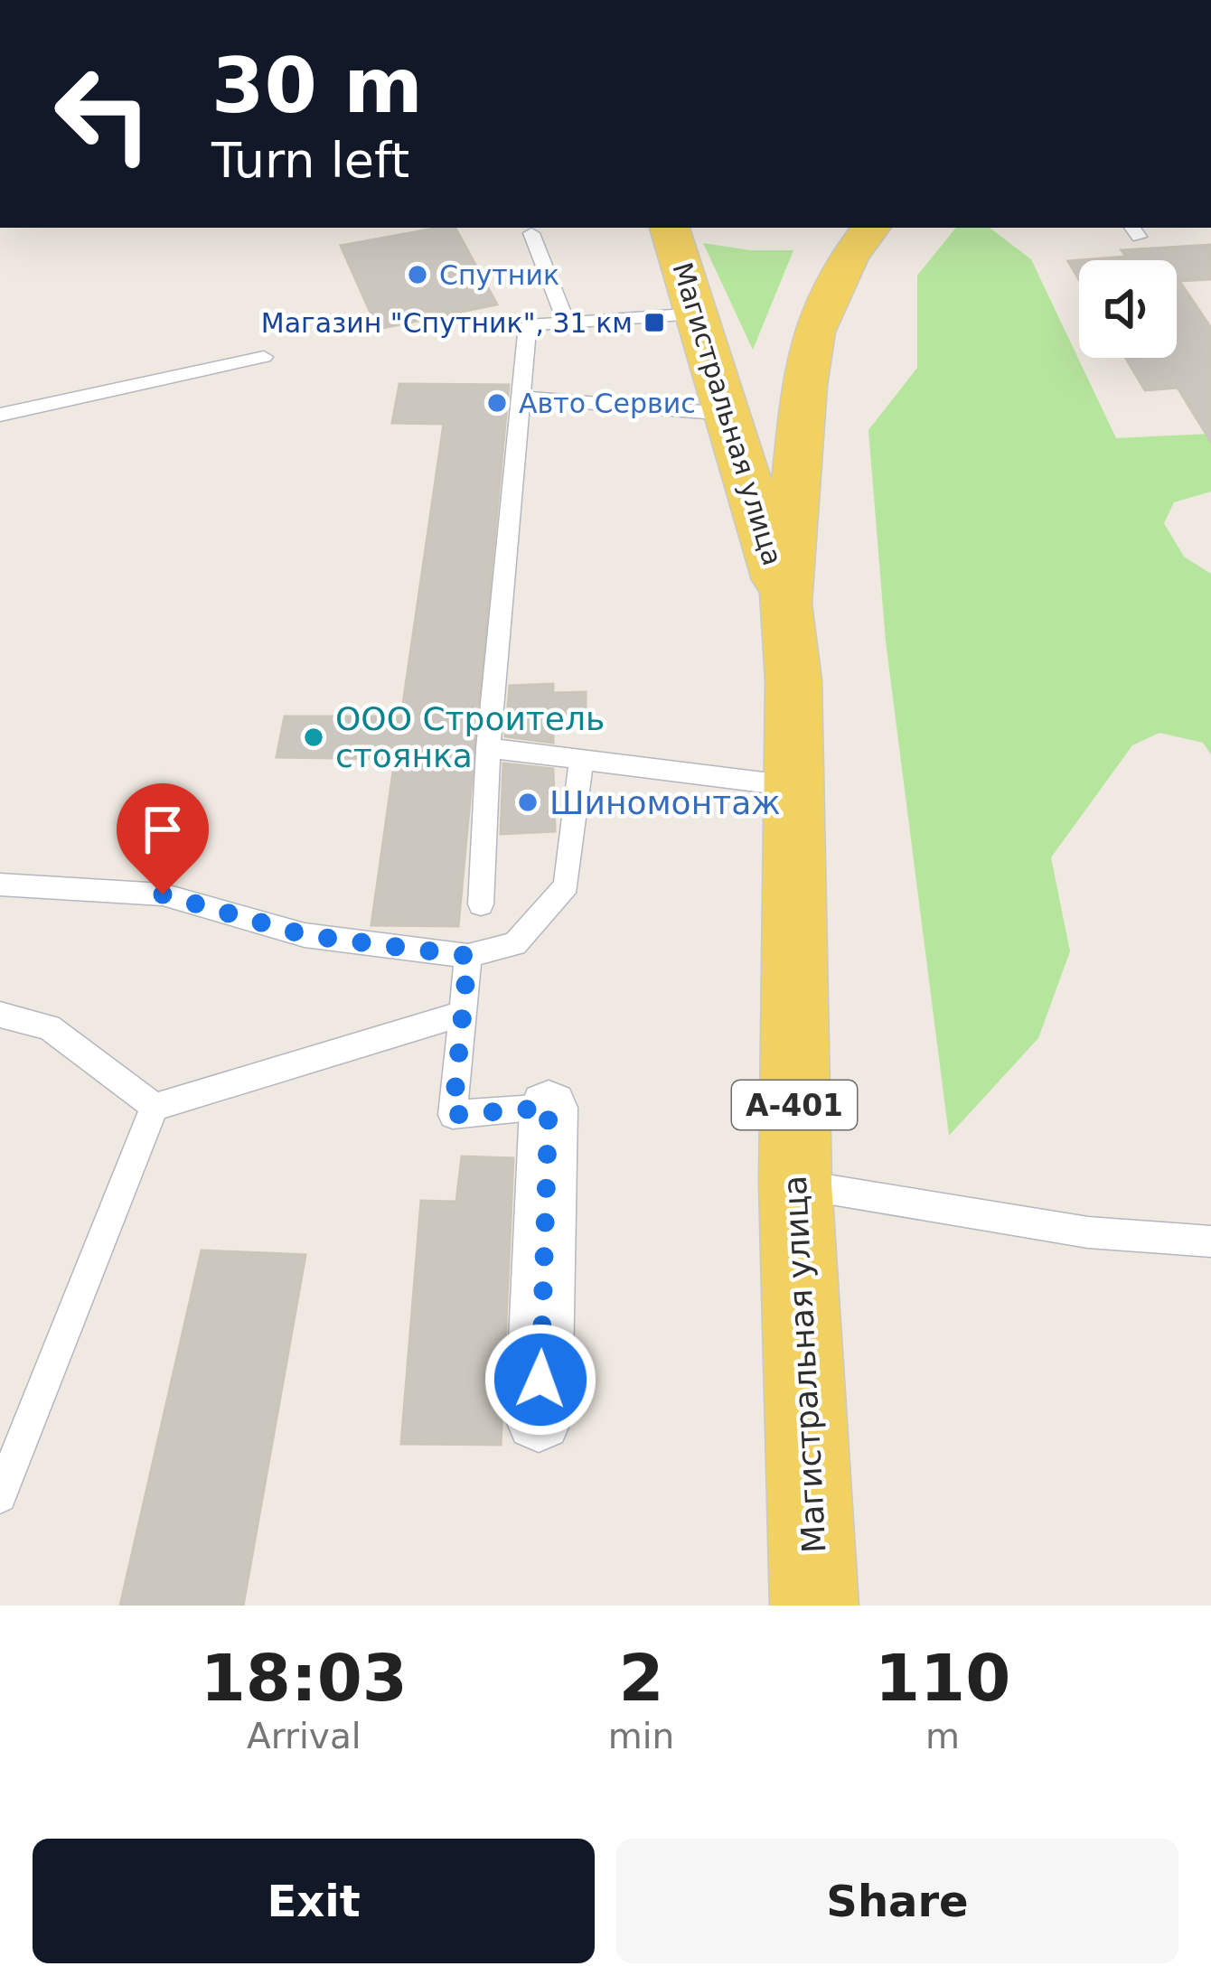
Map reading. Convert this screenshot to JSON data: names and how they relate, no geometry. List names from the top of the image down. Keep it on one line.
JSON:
{"streets":{"main road":["Магистральная улица","А-401"]},"places":{"other":["Спутник","Авто Сервис","ООО Строитель стоянка","Шиномонтаж"],"transit":["Магазин \"Спутник\", 31 км"]},"page":{"turn":["30 m","Turn left"],"eta":["18:03","Arrival","2","min","110","m"],"buttons":["Exit","Share"]}}
